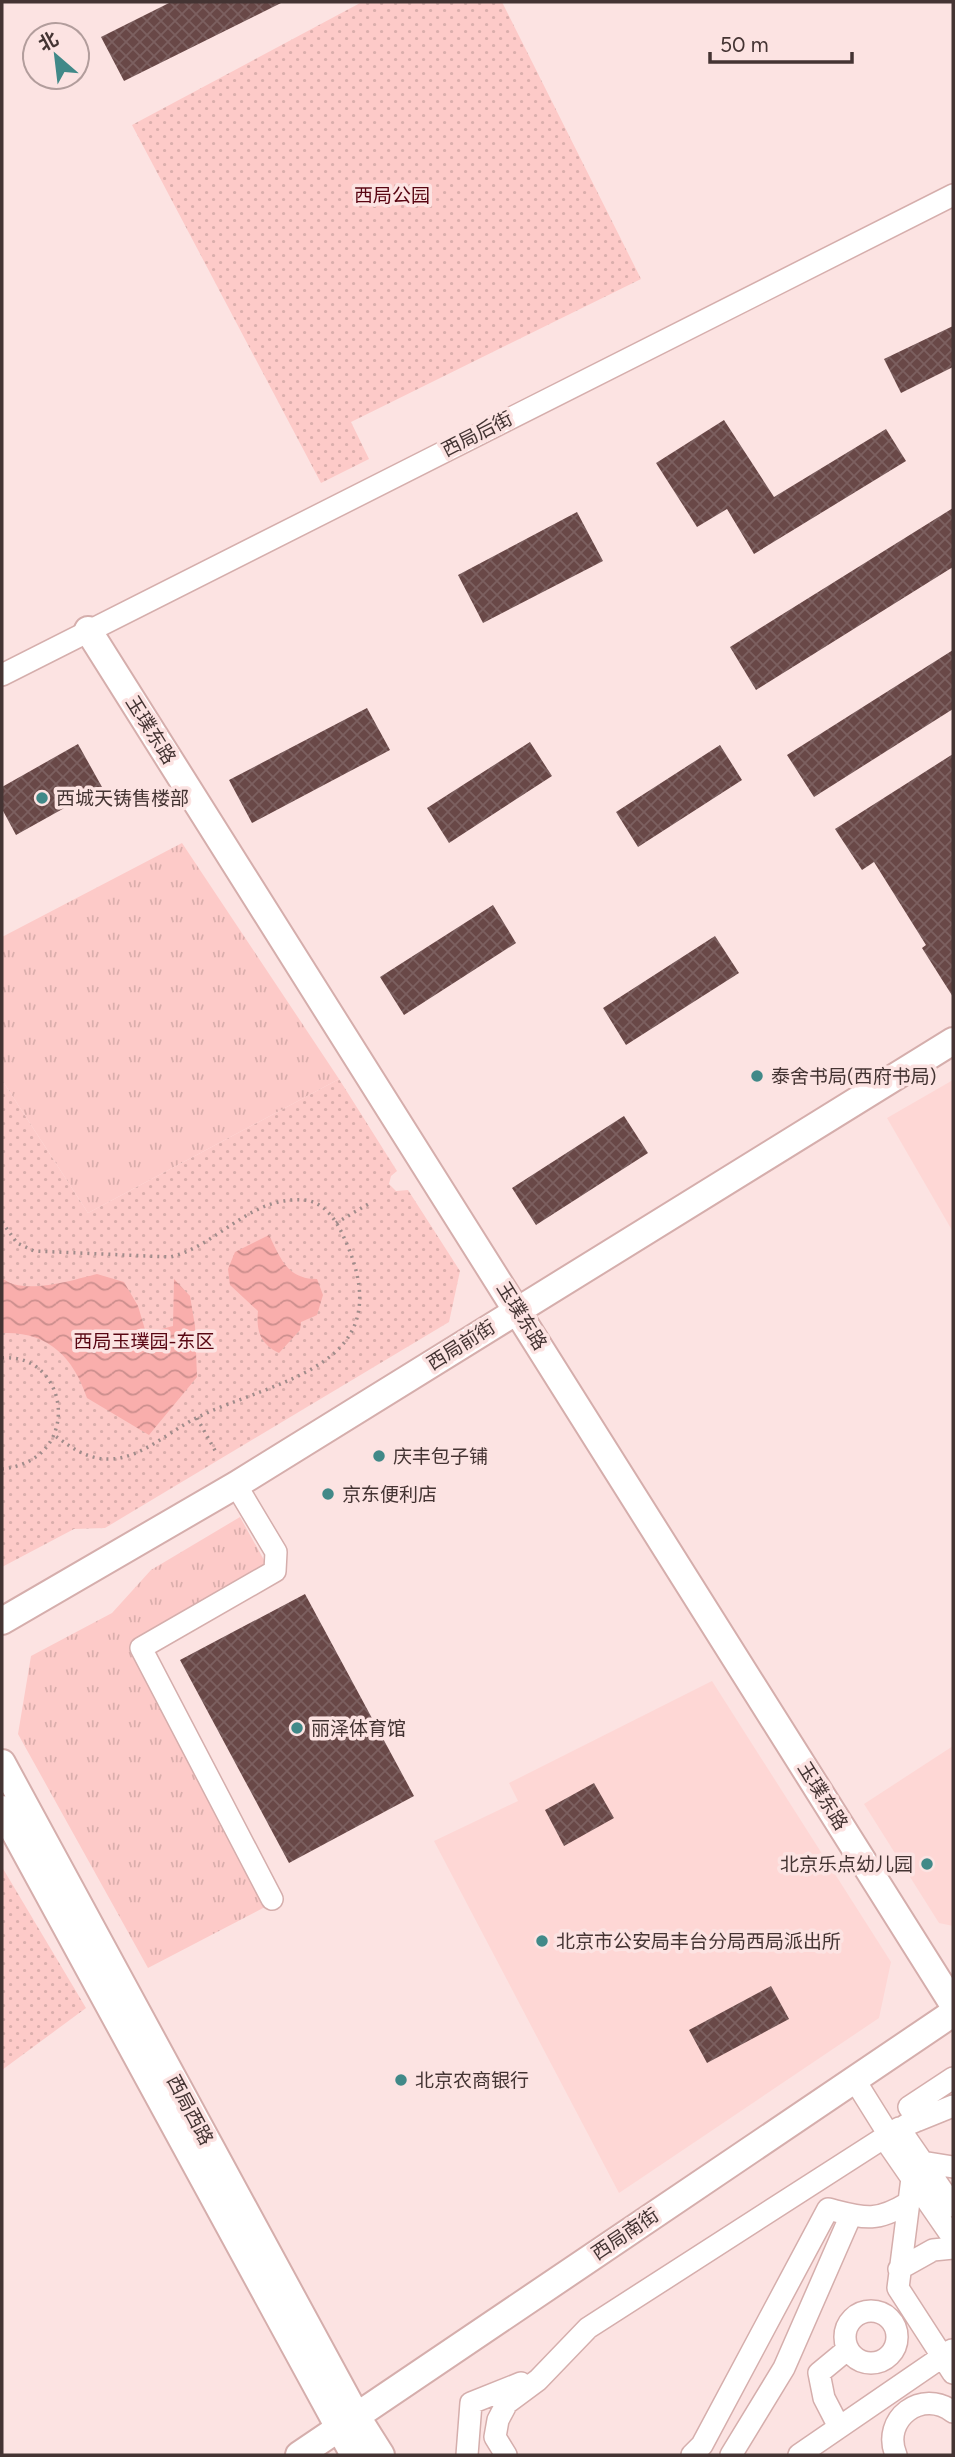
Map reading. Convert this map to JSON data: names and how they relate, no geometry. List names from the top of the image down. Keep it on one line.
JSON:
{"streets":{"street":["西局后街","玉璞东路","西局前街","西局西路","西局南街"]},"crossings":[["西局后街","玉璞东路"],["玉璞东路","西局前街"],["西局西路","西局南街"]],"parks":["西局公园","西局玉璞园-东区"],"places":["西城天铸售楼部","泰舍书局(西府书局)","庆丰包子铺","京东便利店","丽泽体育馆","北京乐点幼儿园","北京市公安局丰台分局西局派出所","北京农商银行"],"scale_bar":"50 m","north":"top left"}
